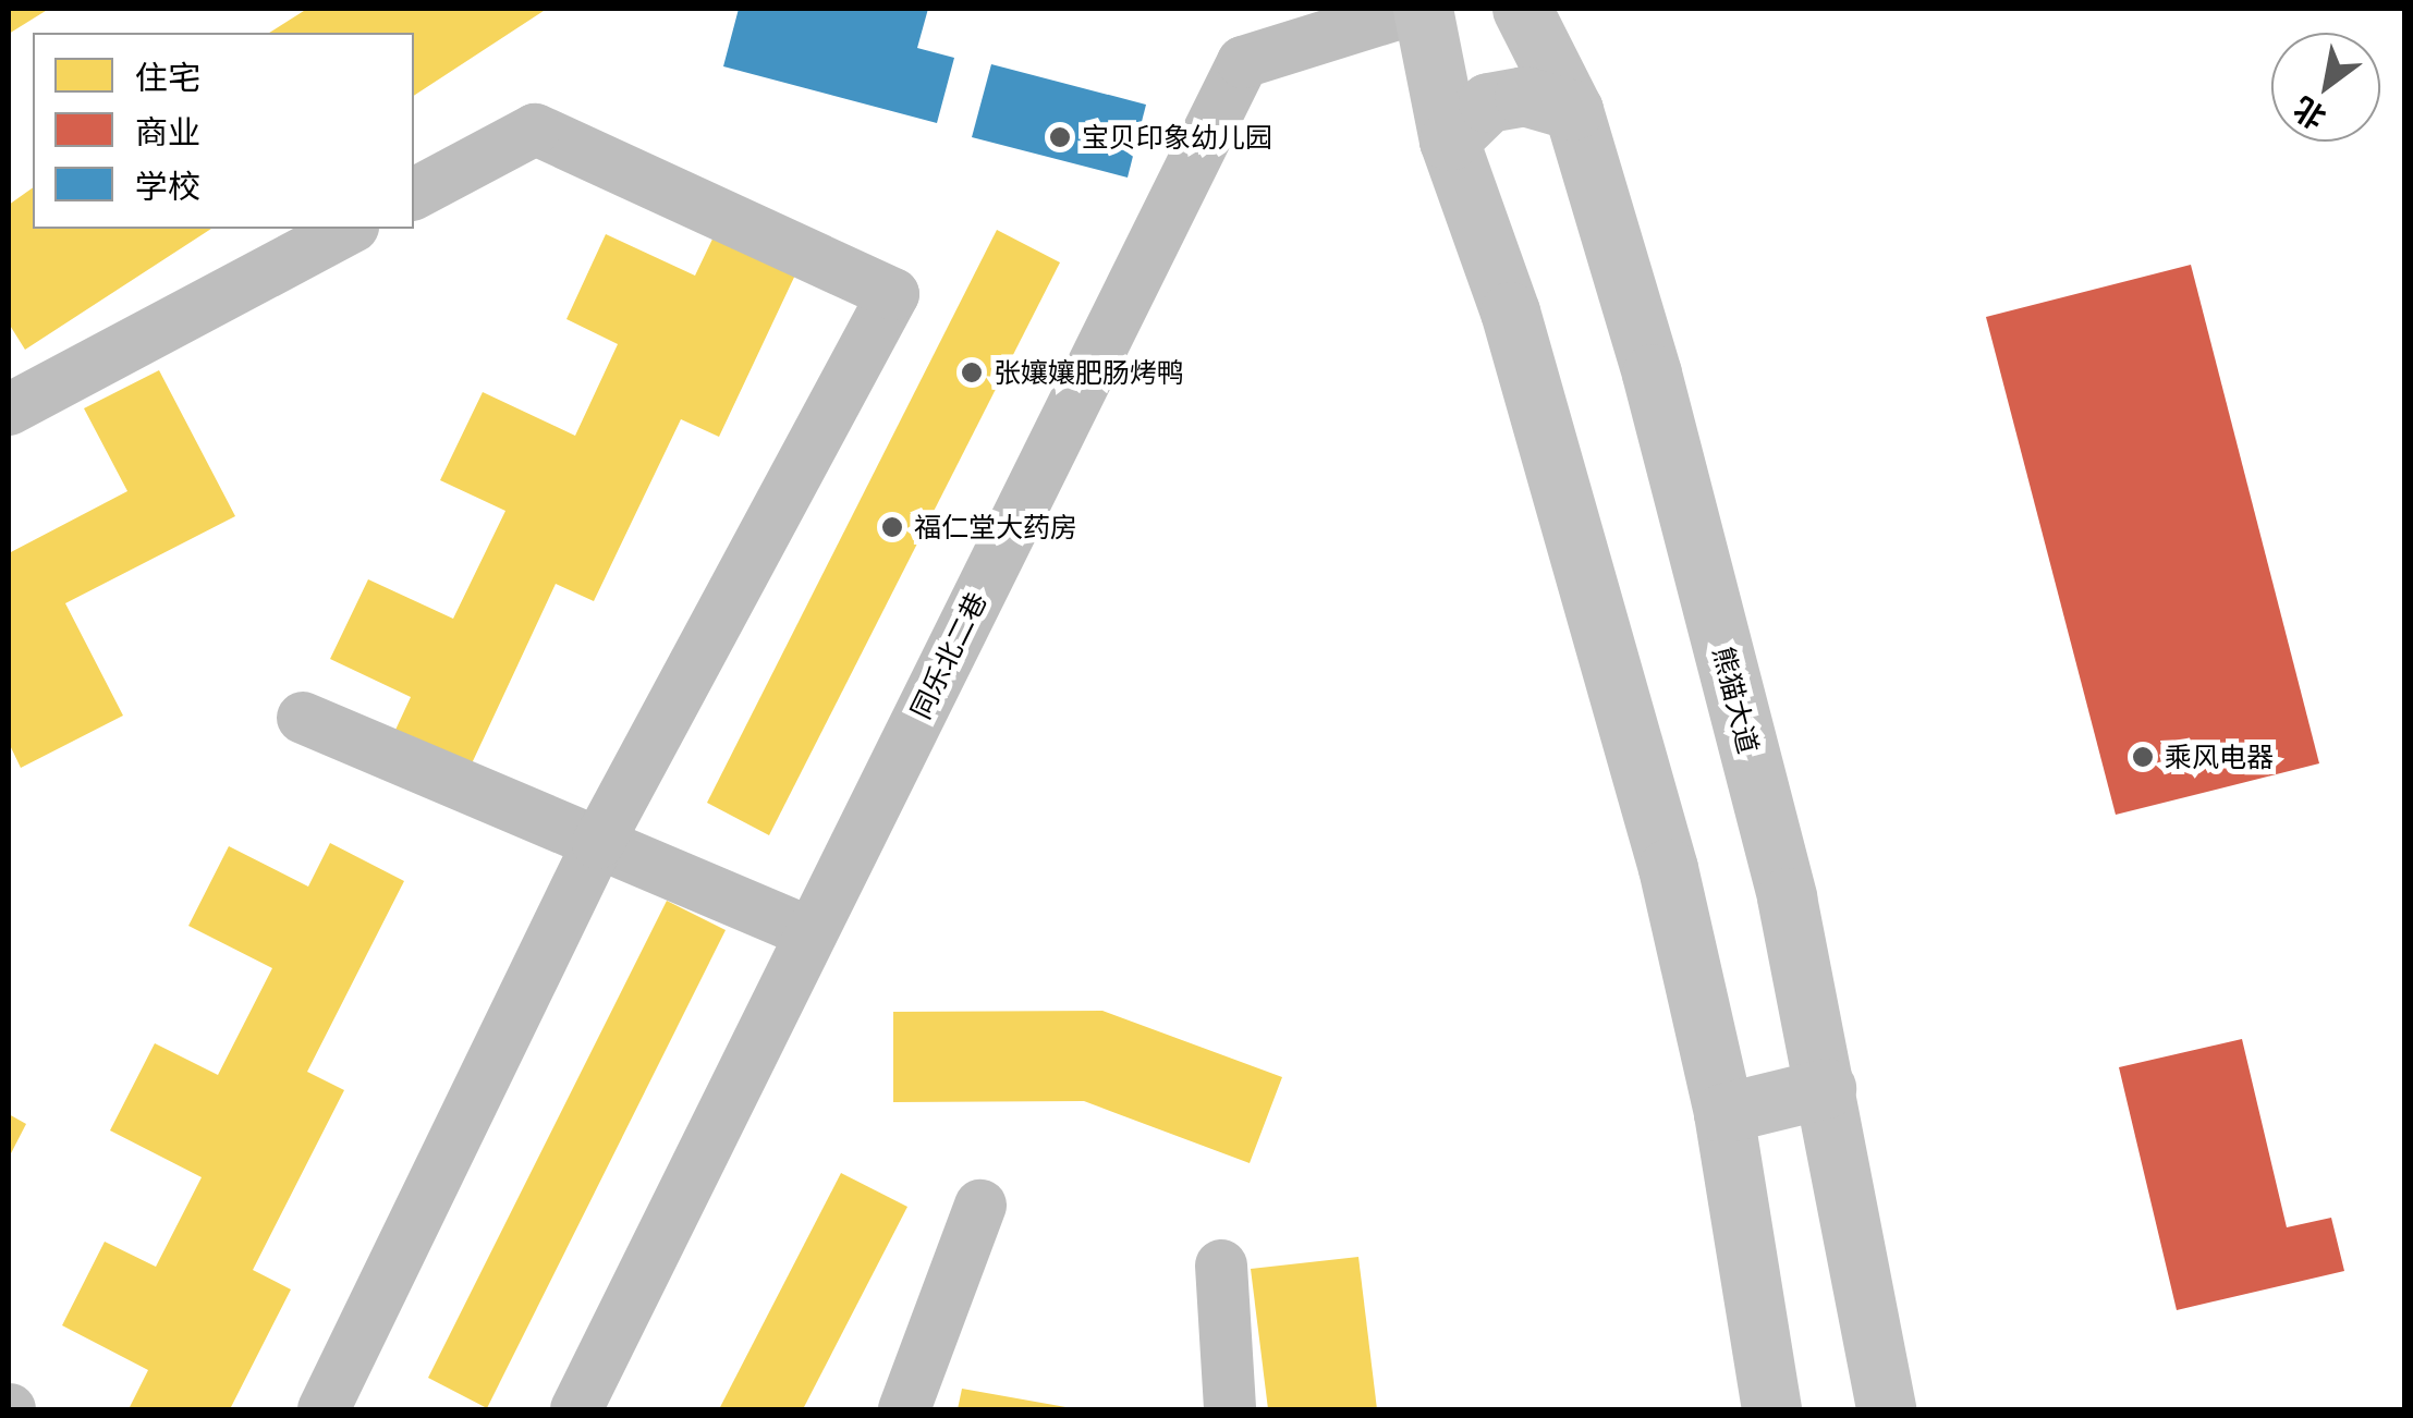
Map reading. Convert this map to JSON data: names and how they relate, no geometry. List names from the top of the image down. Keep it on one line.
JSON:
{"streets":{"main road":["熊猫大道"],"street":["同乐北二巷"]},"places":["宝贝印象幼儿园","张孃孃肥肠烤鸭","福仁堂大药房","乘风电器"],"legend":["住宅","商业","学校"],"north":"bottom left"}
